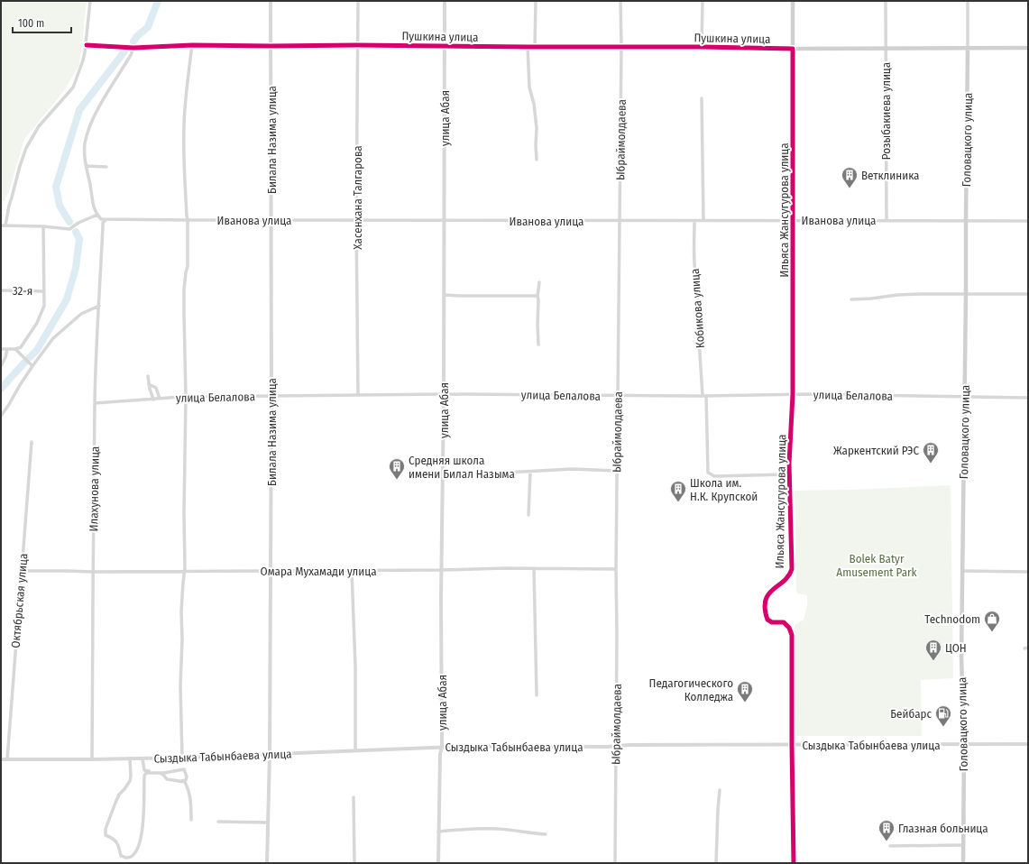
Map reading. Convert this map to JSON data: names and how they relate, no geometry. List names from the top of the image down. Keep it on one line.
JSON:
{"streets":{"main road":["Пушкина улица","Головацкого улица","Ильяса Жансугурова улица"],"street":["Розыбакиева улица","улица Абая","Билала Назима улица","Ыбраймолдаева","Хасенхана Талгарова","Иванова улица","32-я","Кобикова улица","улица Белалова","Илахунова улица","Омара Мухамади улица","Октябрьская улица","Сыздыка Табынбаева улица"]},"crossings":[["Пушкина улица","Розыбакиева улица"],["Пушкина улица","улица Абая"],["Пушкина улица","Билала Назима улица"],["Пушкина улица","Ыбраймолдаева"],["Пушкина улица","Головацкого улица"],["Пушкина улица","Хасенхана Талгарова"],["Пушкина улица","Ильяса Жансугурова улица"],["Розыбакиева улица","Иванова улица"],["улица Абая","Иванова улица"],["улица Абая","улица Белалова"],["улица Абая","Омара Мухамади улица"],["улица Абая","Сыздыка Табынбаева улица"],["Билала Назима улица","Иванова улица"],["Билала Назима улица","улица Белалова"],["Билала Назима улица","Омара Мухамади улица"],["Билала Назима улица","Сыздыка Табынбаева улица"],["Ыбраймолдаева","Иванова улица"],["Ыбраймолдаева","улица Белалова"],["Ыбраймолдаева","Омара Мухамади улица"],["Ыбраймолдаева","Сыздыка Табынбаева улица"],["Головацкого улица","Иванова улица"],["Головацкого улица","улица Белалова"],["Головацкого улица","Сыздыка Табынбаева улица"],["Хасенхана Талгарова","Иванова улица"],["Хасенхана Талгарова","улица Белалова"],["Ильяса Жансугурова улица","Иванова улица"],["Ильяса Жансугурова улица","Кобикова улица"],["Ильяса Жансугурова улица","улица Белалова"],["Ильяса Жансугурова улица","Сыздыка Табынбаева улица"],["Иванова улица","Кобикова улица"],["Иванова улица","Илахунова улица"],["Кобикова улица","улица Белалова"],["улица Белалова","Илахунова улица"],["Илахунова улица","Омара Мухамади улица"],["Илахунова улица","Сыздыка Табынбаева улица"],["Омара Мухамади улица","Октябрьская улица"],["Октябрьская улица","Сыздыка Табынбаева улица"]],"parks":["Bolek Batyr Amusement Park"],"places":{"building":["Ветклиника","Жаркентский РЭС","Средняя школа имени Билал Назыма","Школа им. Н.К. Крупской","ЦОН","Педагогического Колледжа","Глазная больница"],"shop":["Technodom"],"fuel station":["Бейбарс"]},"scale_bar":"100 m"}
